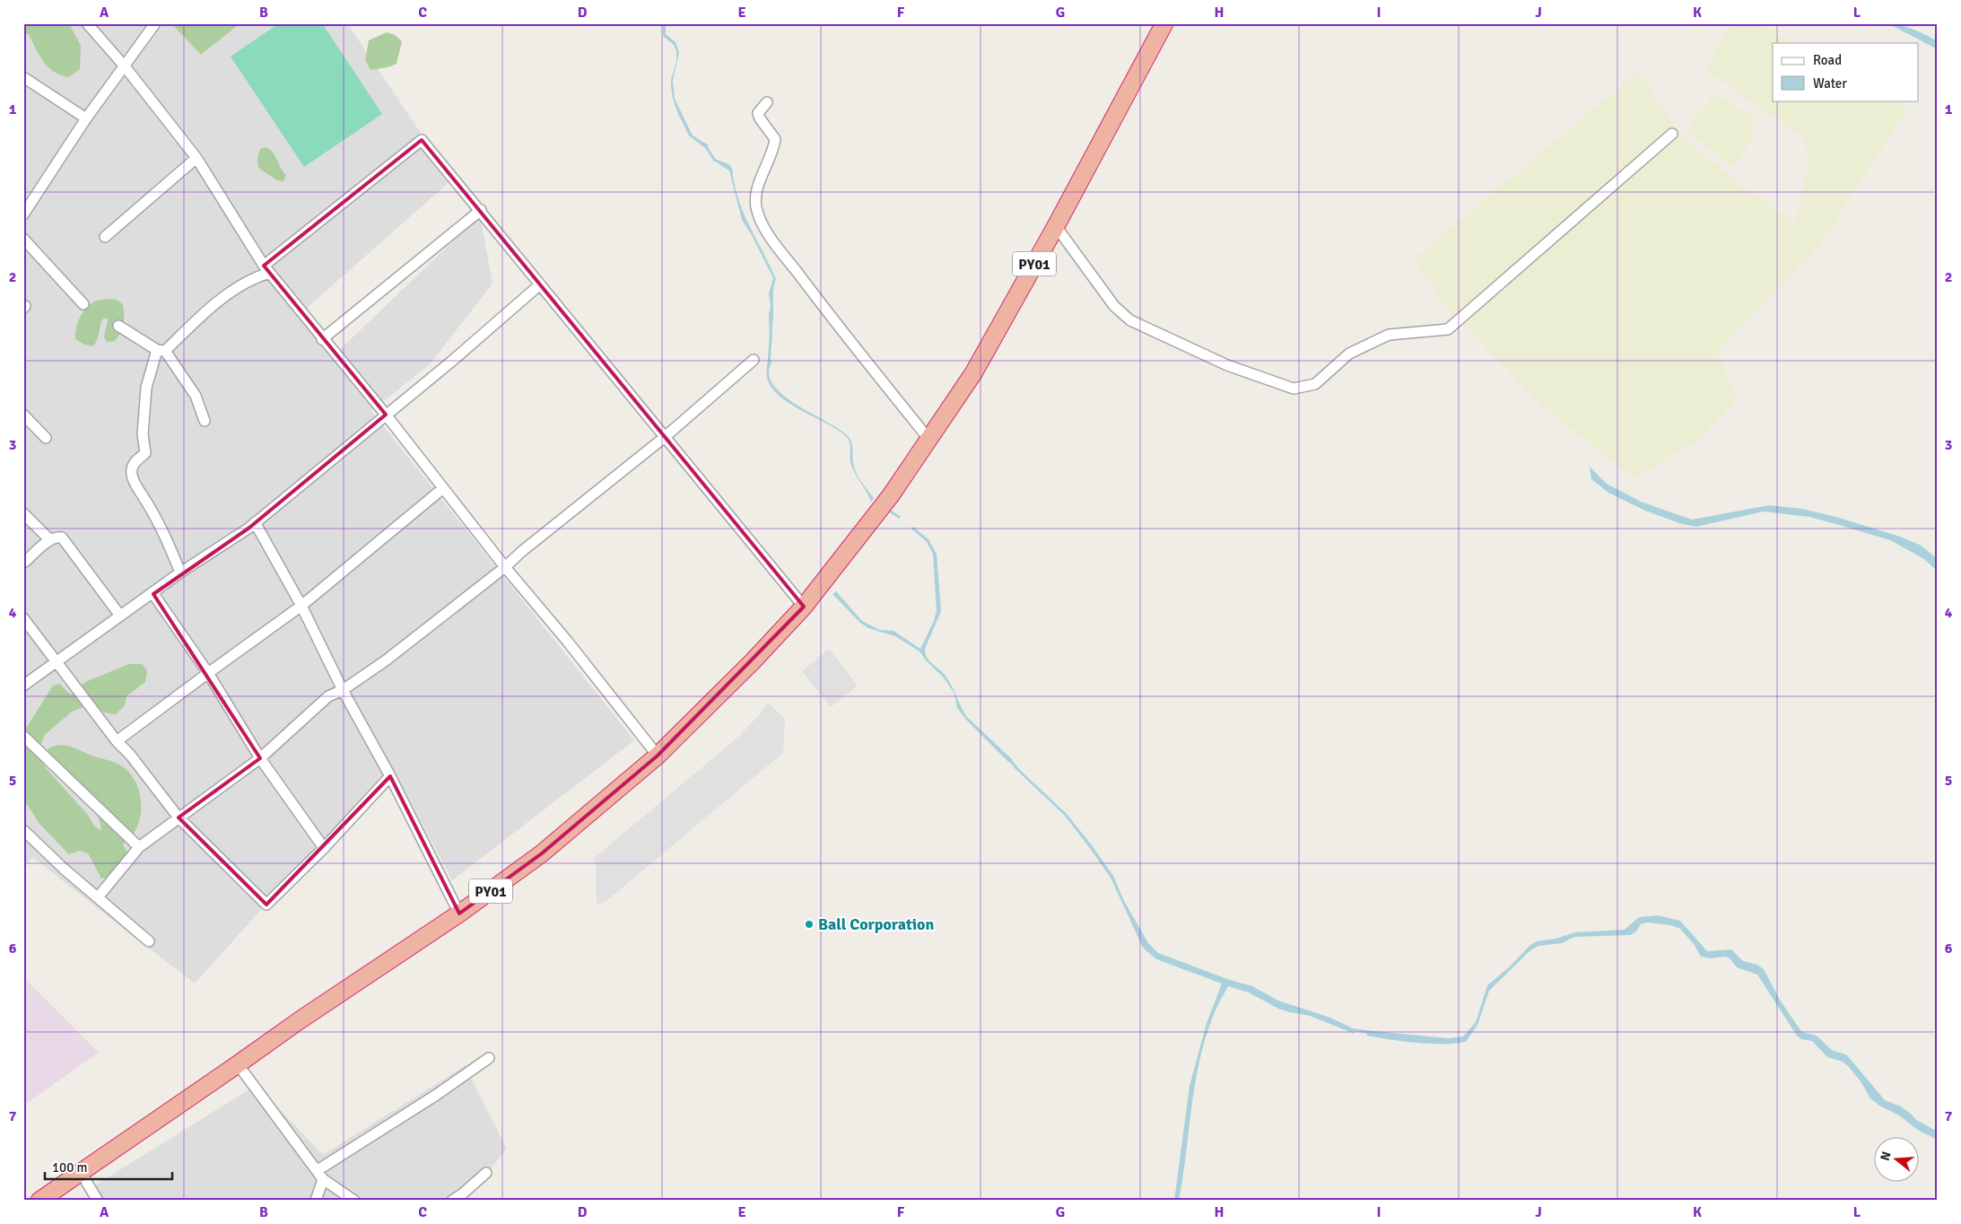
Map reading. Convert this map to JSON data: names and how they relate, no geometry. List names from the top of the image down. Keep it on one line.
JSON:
{"streets":{"highway":["PY01"]},"places":["Ball Corporation"],"legend":["Road","Water"],"scale_bar":"100 m","north":"left","grid":{"columns":["A","B","C","D","E","F","G","H","I","J","K","L"],"rows":["1","2","3","4","5","6","7"]}}
